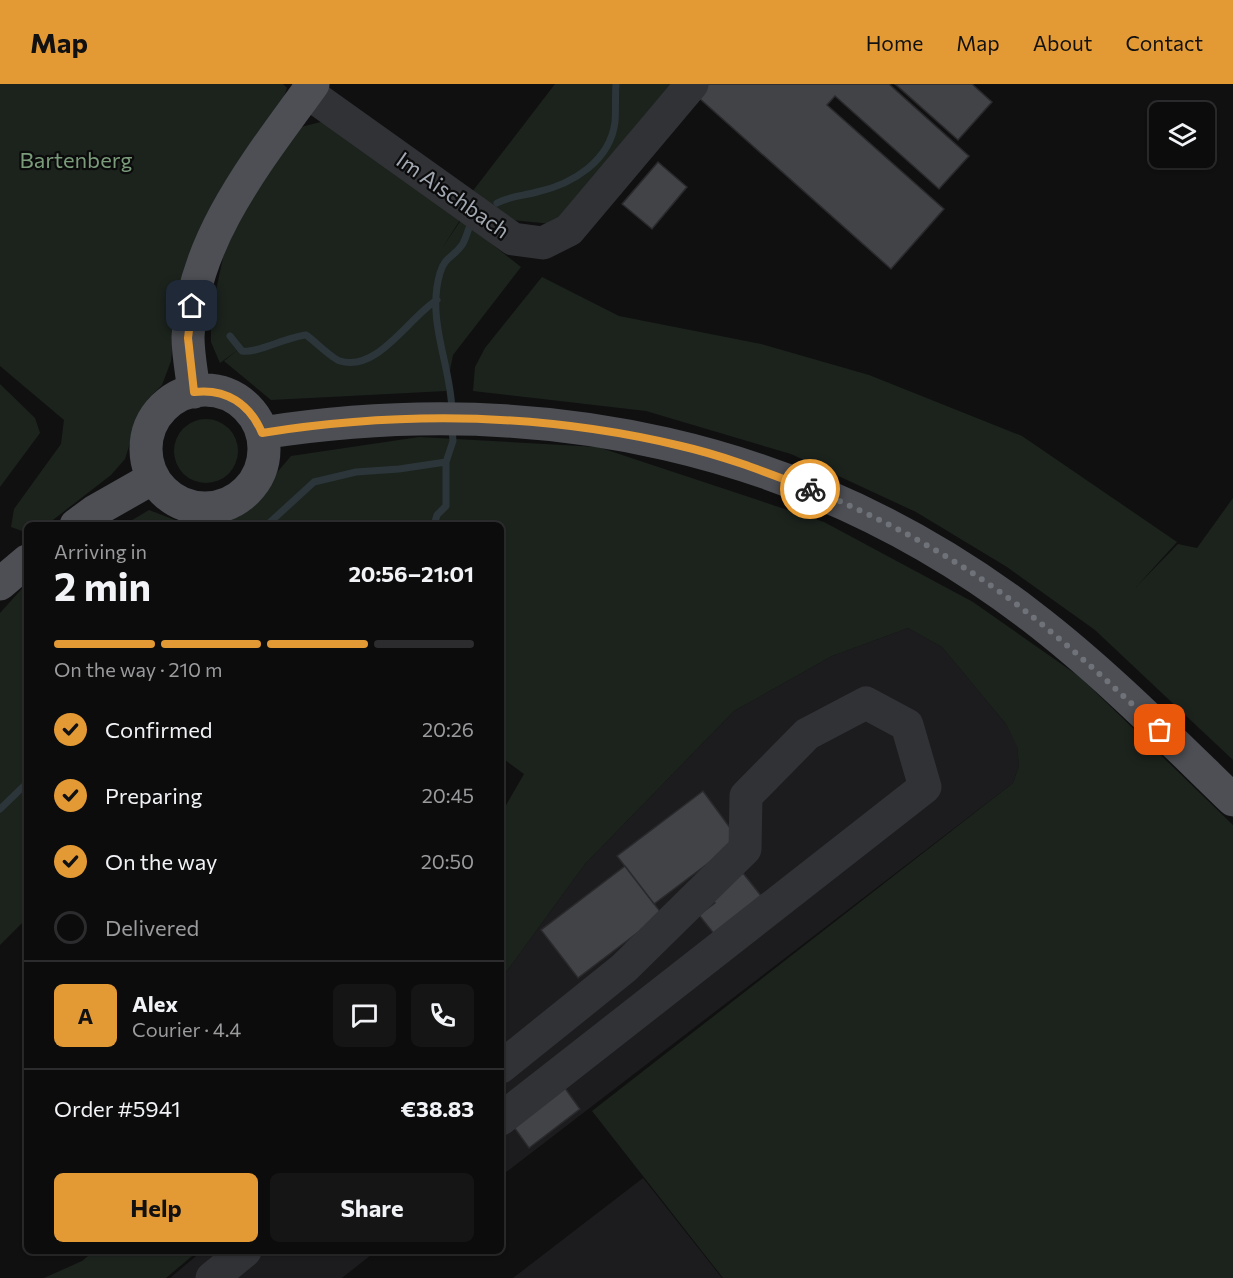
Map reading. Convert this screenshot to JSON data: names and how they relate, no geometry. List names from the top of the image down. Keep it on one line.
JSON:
{"streets":{"lane":["Im Aischbach"]},"parks":["Bartenberg"],"page":{"header":"Map","nav":["Home","Map","About","Contact"],"heading":["2 min","Arriving in","20:56–21:01"],"panel":["Alex","Courier · 4.4","Order #5941","€38.83"],"bar":"On the way · 210 m","list":[["Confirmed","20:26"],["Preparing","20:45"],["On the way","20:50"],"Delivered"],"round":"A","buttons":["Help","Share"]}}
